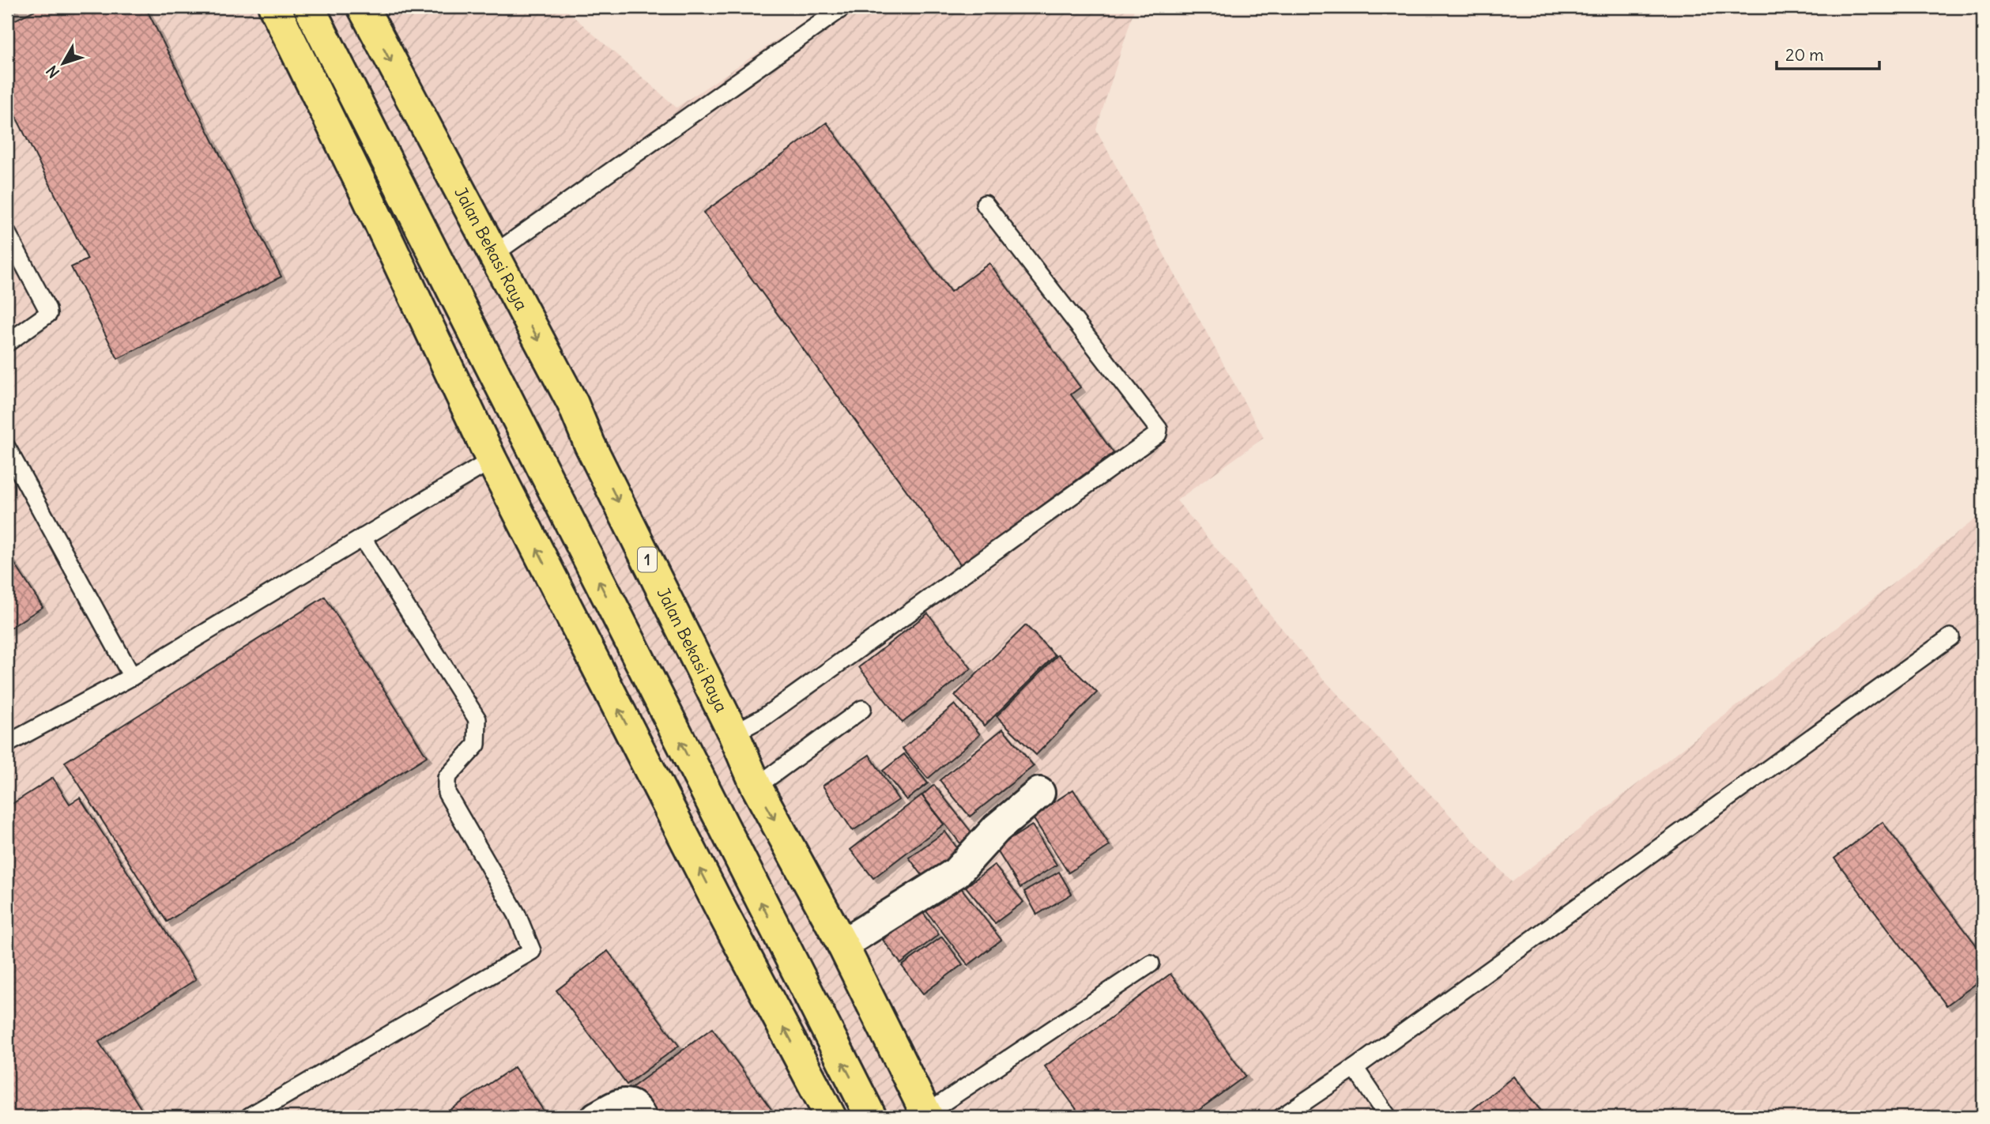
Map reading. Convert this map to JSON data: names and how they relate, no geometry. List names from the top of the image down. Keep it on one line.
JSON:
{"streets":{"highway":["Jalan Bekasi Raya","1"]},"scale_bar":"20 m","north":"bottom left"}
